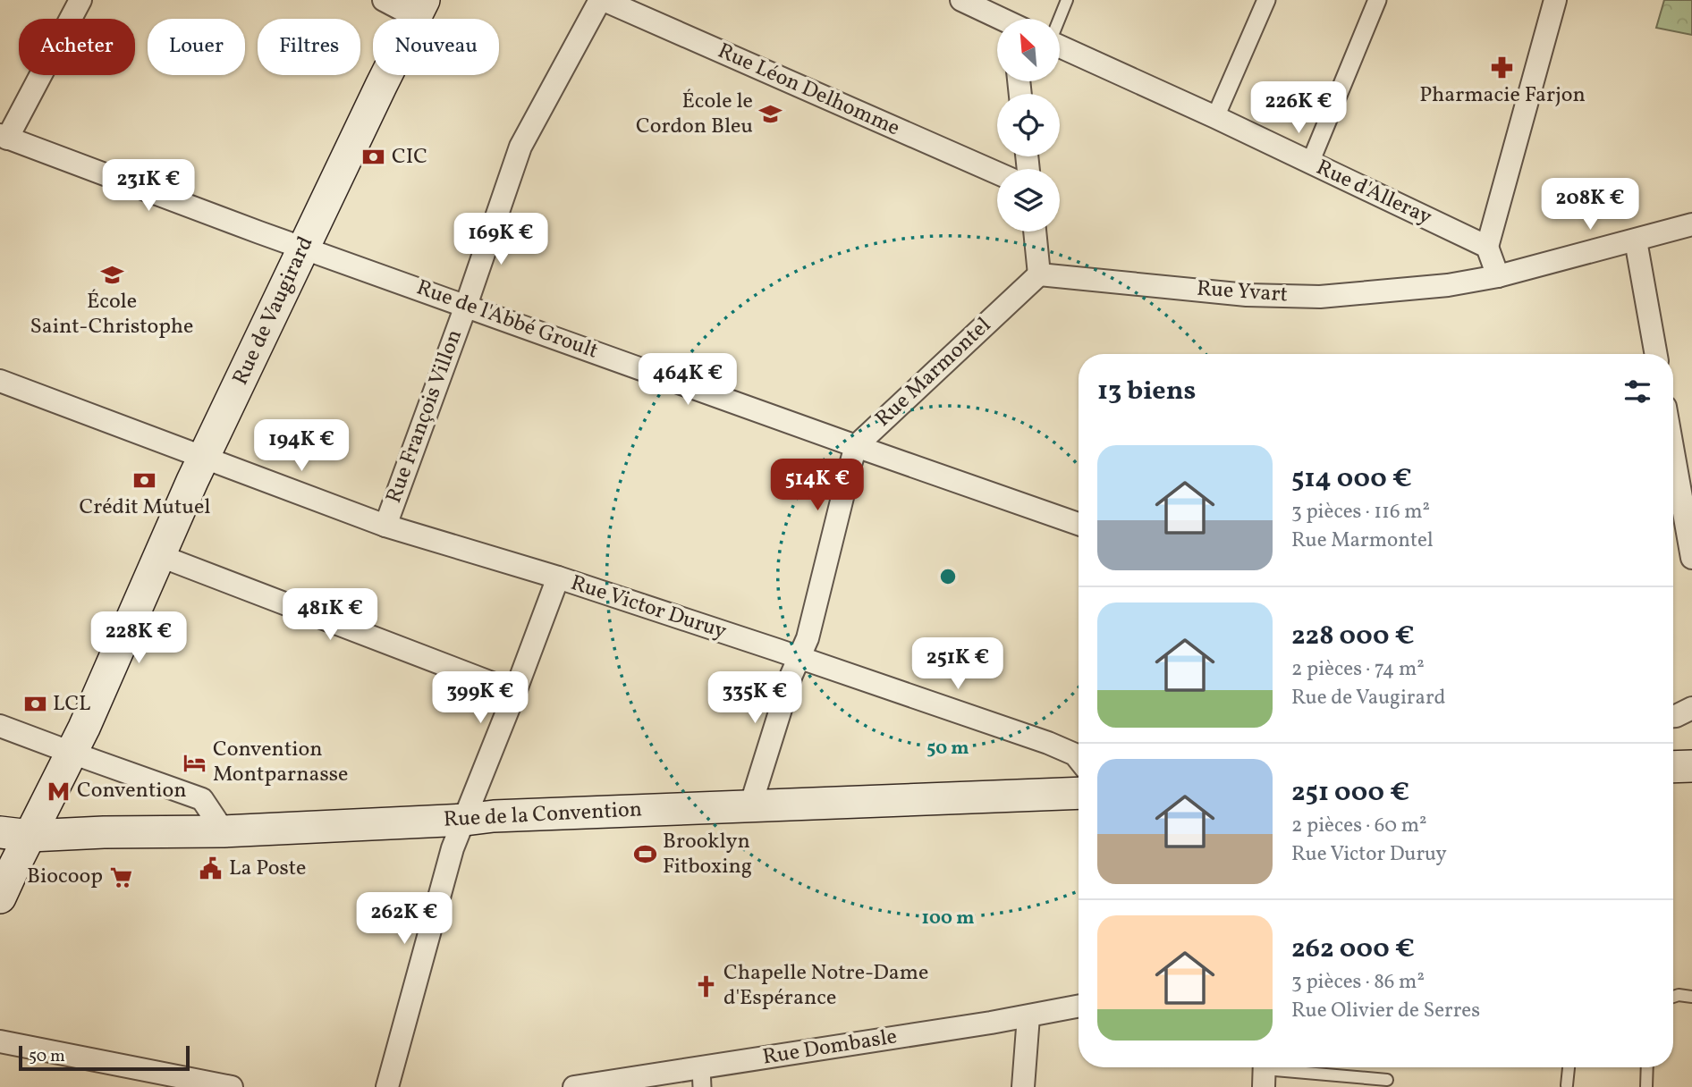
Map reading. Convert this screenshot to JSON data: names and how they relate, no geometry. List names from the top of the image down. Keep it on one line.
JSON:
{"streets":{"main road":["Rue de Vaugirard","Rue de la Convention"],"street":["Rue Léon Delhomme","Rue d'Alleray","Rue Yvart","Rue de l'Abbé Groult","Rue Marmontel","Rue François Villon","Rue Victor Duruy","Rue Dombasle"]},"crossings":[["Rue Léon Delhomme","Rue François Villon"],["Rue Yvart","Rue Marmontel"],["Rue de Vaugirard","Rue de l'Abbé Groult"],["Rue de Vaugirard","Rue Victor Duruy"],["Rue de Vaugirard","Rue de la Convention"],["Rue de l'Abbé Groult","Rue Marmontel"],["Rue de l'Abbé Groult","Rue François Villon"],["Rue Marmontel","Rue Victor Duruy"],["Rue Marmontel","Rue de la Convention"],["Rue François Villon","Rue Victor Duruy"]],"places":{"pharmacy":["Pharmacie Farjon"],"school or university":["École le Cordon Bleu","École Saint-Christophe"],"bank":["CIC","Crédit Mutuel","LCL"],"hotel":["Convention Montparnasse"],"metro station":["Convention"],"sports":["Brooklyn Fitboxing"],"public building":["La Poste"],"supermarket":["Biocoop"],"church":["Chapelle Notre-Dame d'Espérance"]},"scale_bar":"50 m","north":"top left","page":{"chip":["Acheter","Louer","Filtres","Nouveau"],"price":["226K €","231K €","208K €","169K €","464K €","194K €","514K €","481K €","228K €","251K €","399K €","335K €","262K €"],"heading":"13 biens","list":[{"name":"514 000 €","note":"3 pièces · 116 m² · Rue Marmontel"},{"name":"228 000 €","note":"2 pièces · 74 m² · Rue de Vaugirard"},{"name":"251 000 €","note":"2 pièces · 60 m² · Rue Victor Duruy"},{"name":"262 000 €","note":"3 pièces · 86 m² · Rue Olivier de Serres"}],"scale":"50 m"},"rings":["50 m","100 m"]}
